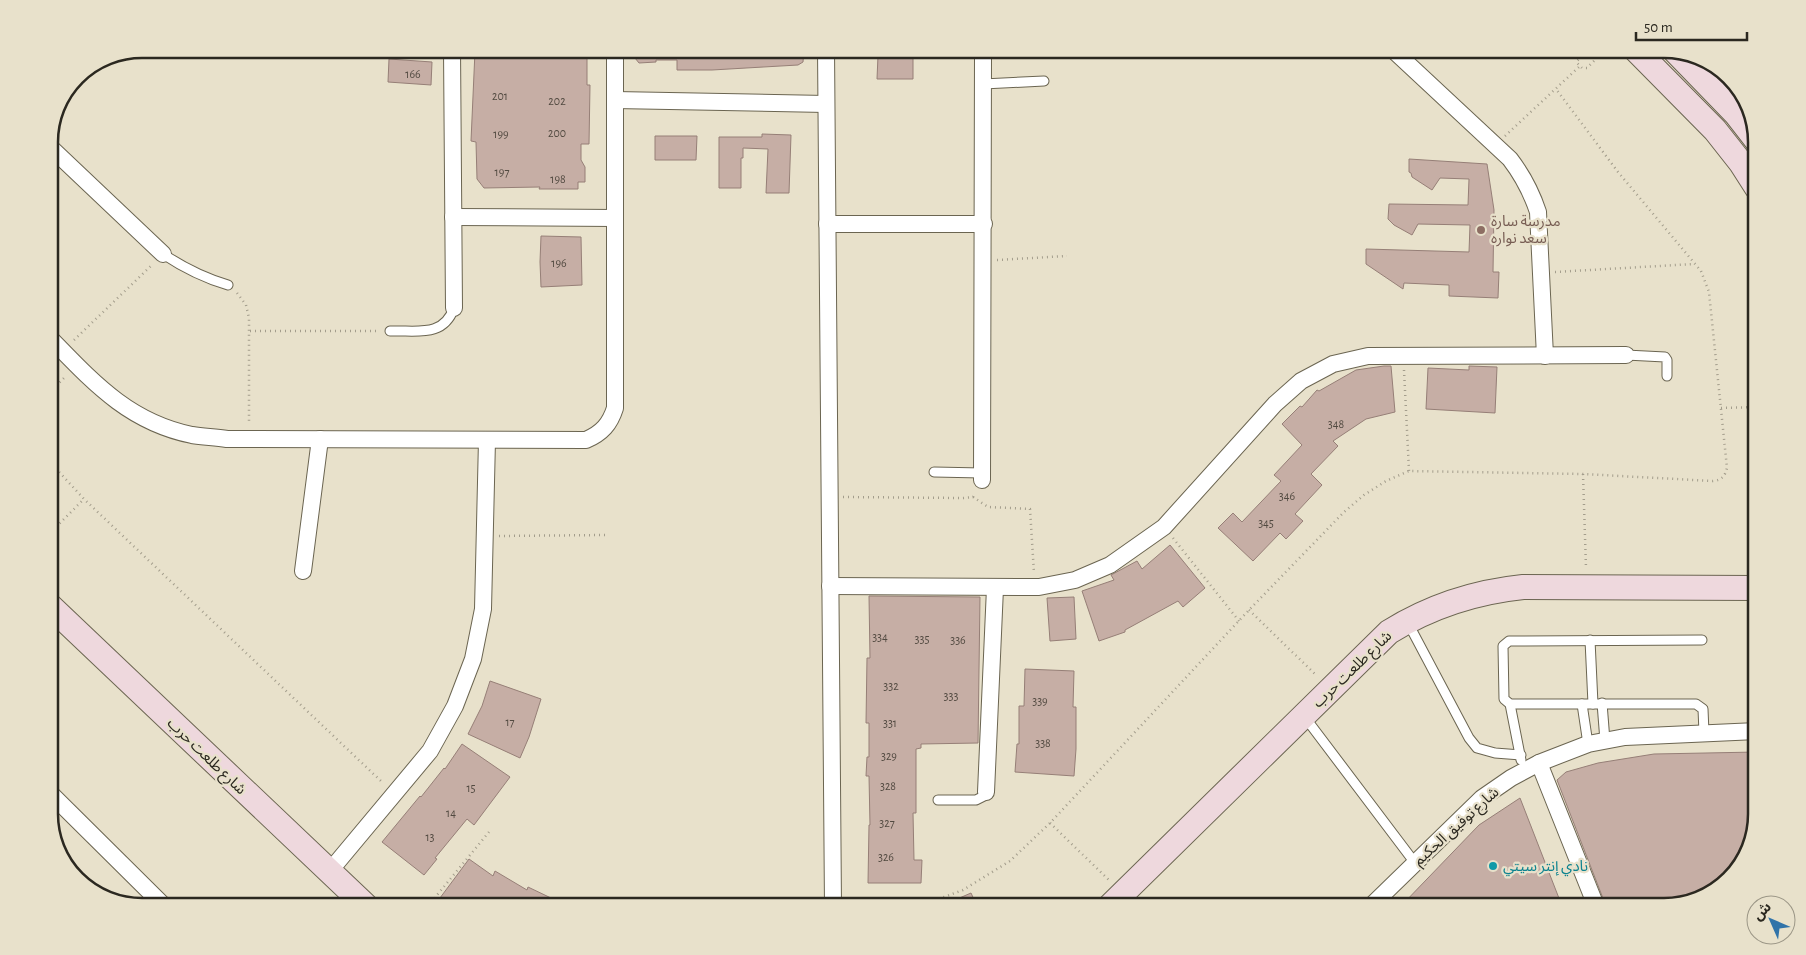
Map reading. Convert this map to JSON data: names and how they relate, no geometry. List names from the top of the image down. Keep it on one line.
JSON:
{"streets":{"street":["شارع طلعت حرب","شارع توفيق الحكيم"]},"places":["مدرسة سارة سعد نواره","نادي إنتر سيتي"],"house_numbers":["166","201","202","200","199","197","198","196","348","346","345","334","335","336","332","333","339","17","331","338","329","328","15","14","327","13","326"],"scale_bar":"50 m","north":"top left"}
